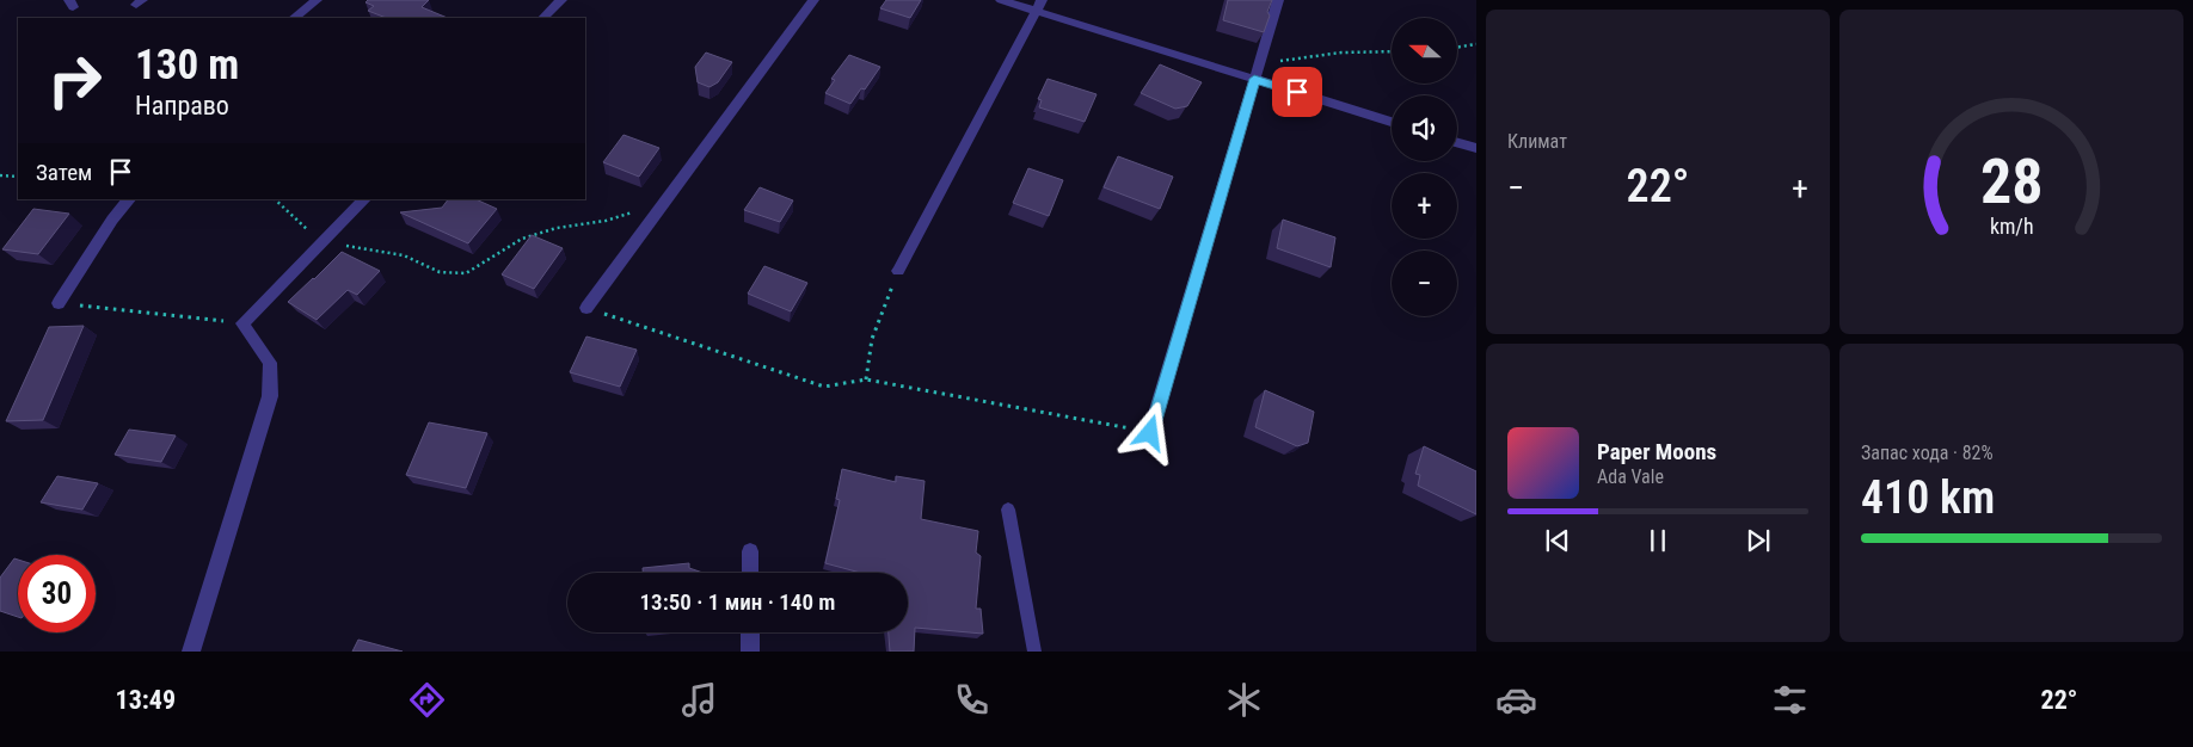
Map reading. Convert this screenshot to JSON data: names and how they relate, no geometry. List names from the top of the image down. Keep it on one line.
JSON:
{"north":"left","page":{"tile":["Климат",["Запас хода · 82%","410 km"]],"map_buttons":["+","−"],"turn":["130 m","Направо"],"then":"Затем","heat":["−","22°","+"],"song":["Paper Moons","Ada Vale"],"limit":"30","trip":"13:50 · 1 мин · 140 m","tabs":["13:49","22°"],"gauge":["28","km/h"]}}
